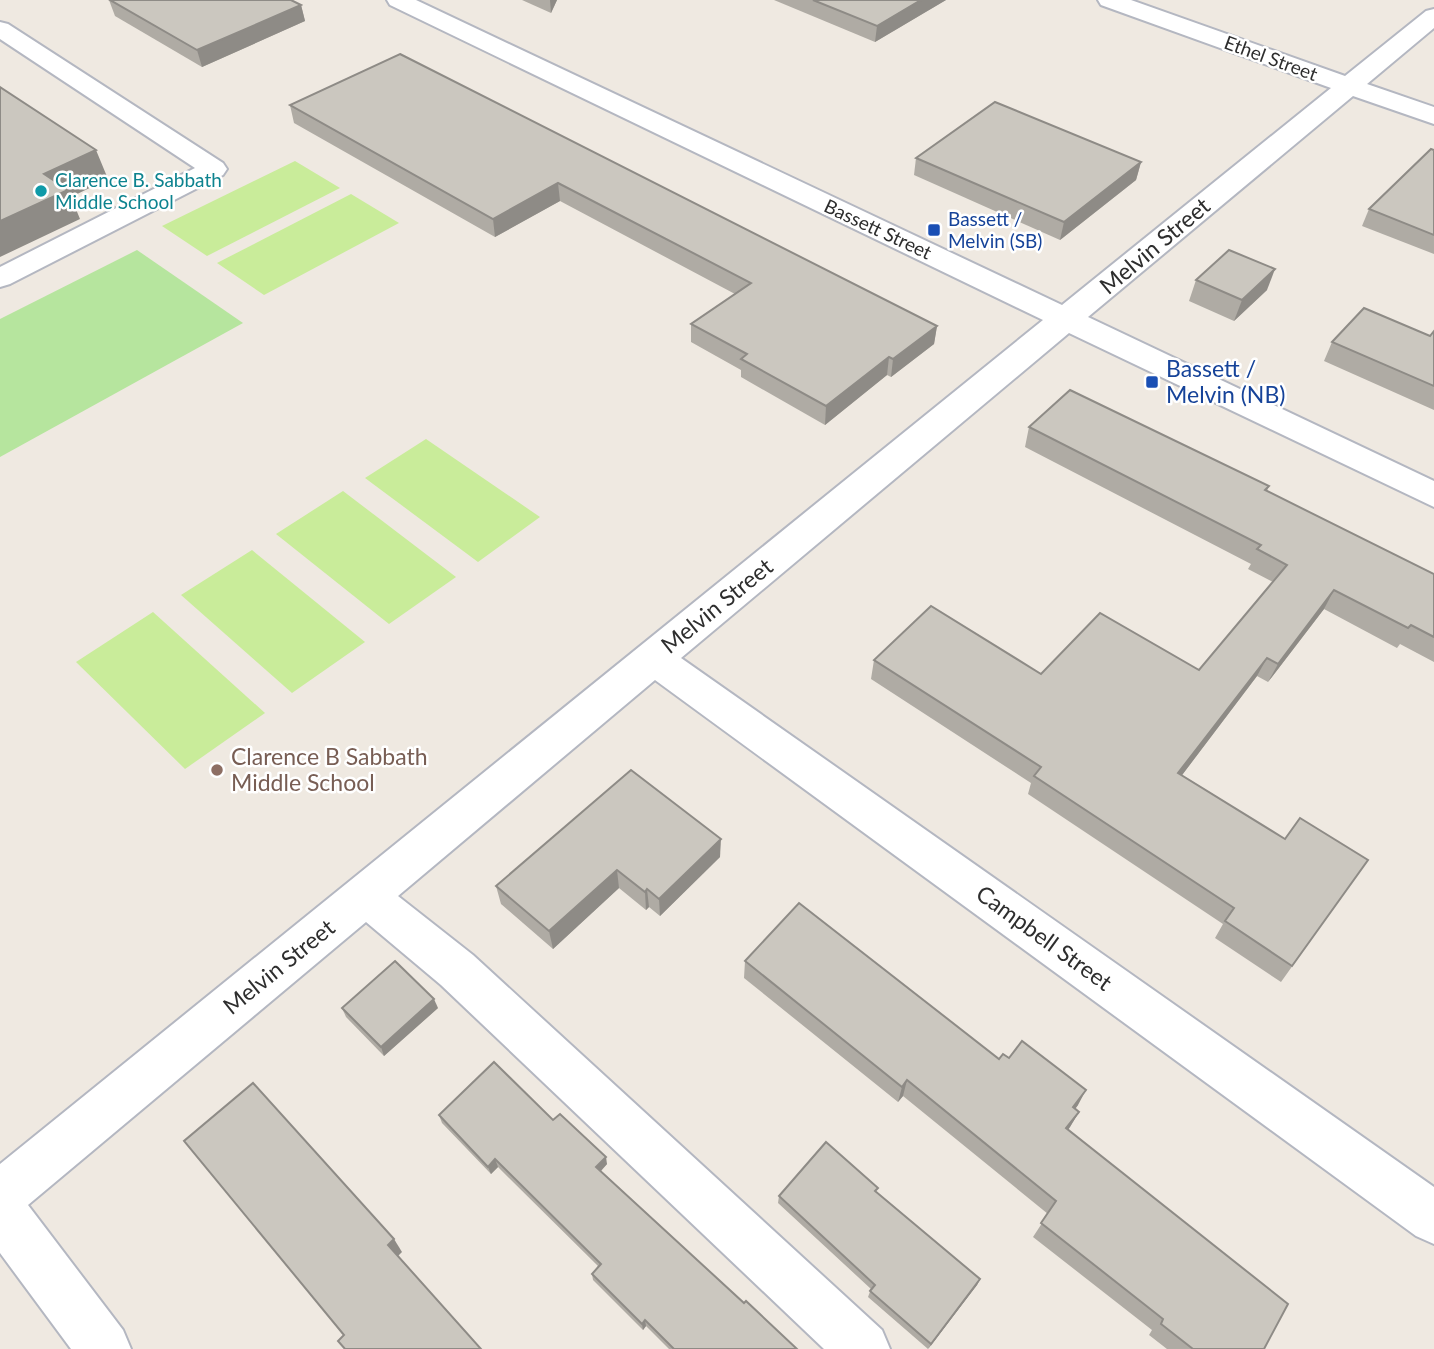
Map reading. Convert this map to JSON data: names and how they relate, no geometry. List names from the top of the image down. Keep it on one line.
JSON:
{"streets":{"street":["Ethel Street","Bassett Street","Melvin Street","Campbell Street"]},"crossings":[["Ethel Street","Melvin Street"],["Bassett Street","Melvin Street"],["Melvin Street","Campbell Street"]],"places":{"other":["Clarence B. Sabbath Middle School","Clarence B Sabbath Middle School"],"transit":["Bassett / Melvin (SB)","Bassett / Melvin (NB)"]}}
